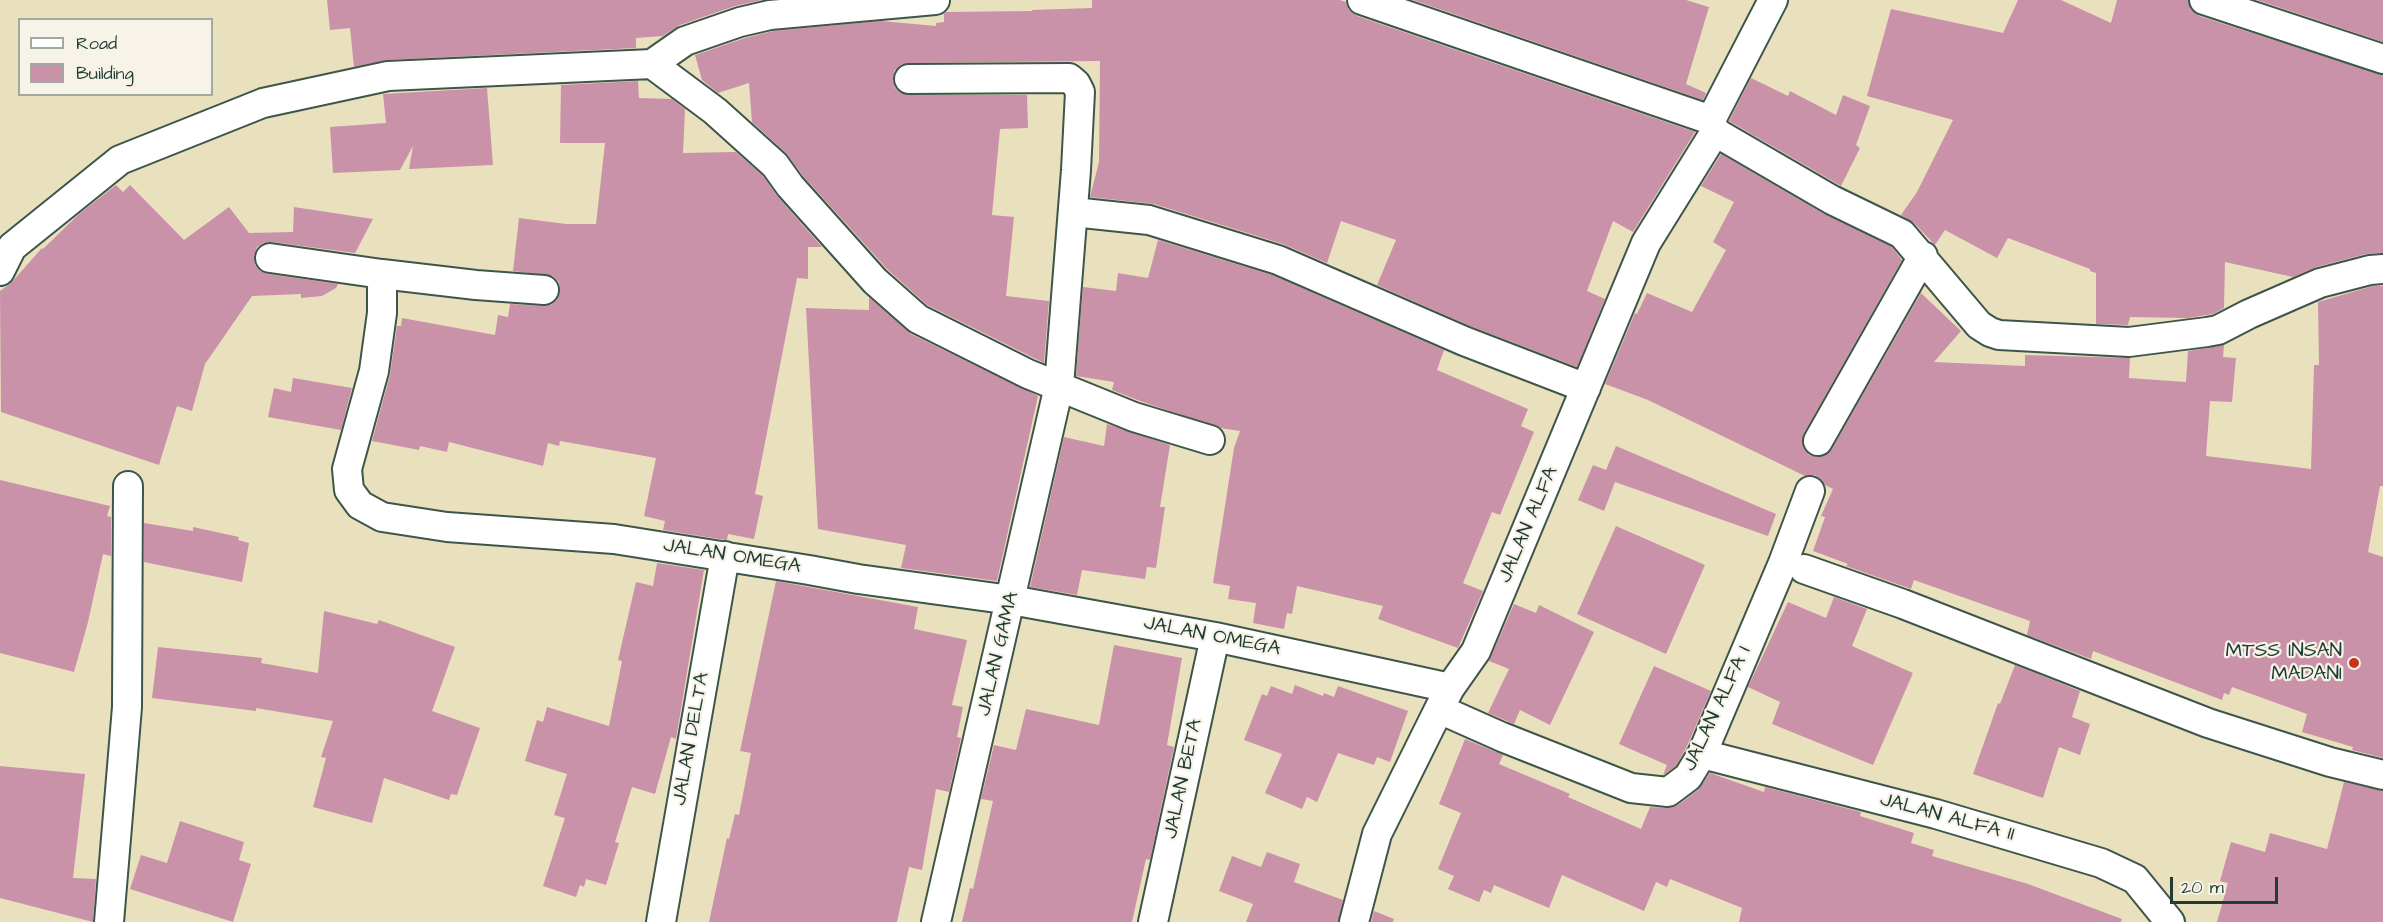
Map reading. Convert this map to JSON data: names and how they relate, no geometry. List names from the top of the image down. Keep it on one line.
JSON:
{"streets":{"street":["JALAN ALFA","JALAN OMEGA","JALAN GAMA","JALAN ALFA I","JALAN DELTA","JALAN BETA","JALAN ALFA II"]},"crossings":[["JALAN ALFA","JALAN OMEGA"],["JALAN ALFA","JALAN ALFA I"],["JALAN OMEGA","JALAN GAMA"],["JALAN OMEGA","JALAN ALFA I"],["JALAN OMEGA","JALAN DELTA"],["JALAN OMEGA","JALAN BETA"],["JALAN ALFA I","JALAN ALFA II"]],"places":["MTSS INSAN MADANI"],"legend":["Road","Building"],"scale_bar":"20 m"}
